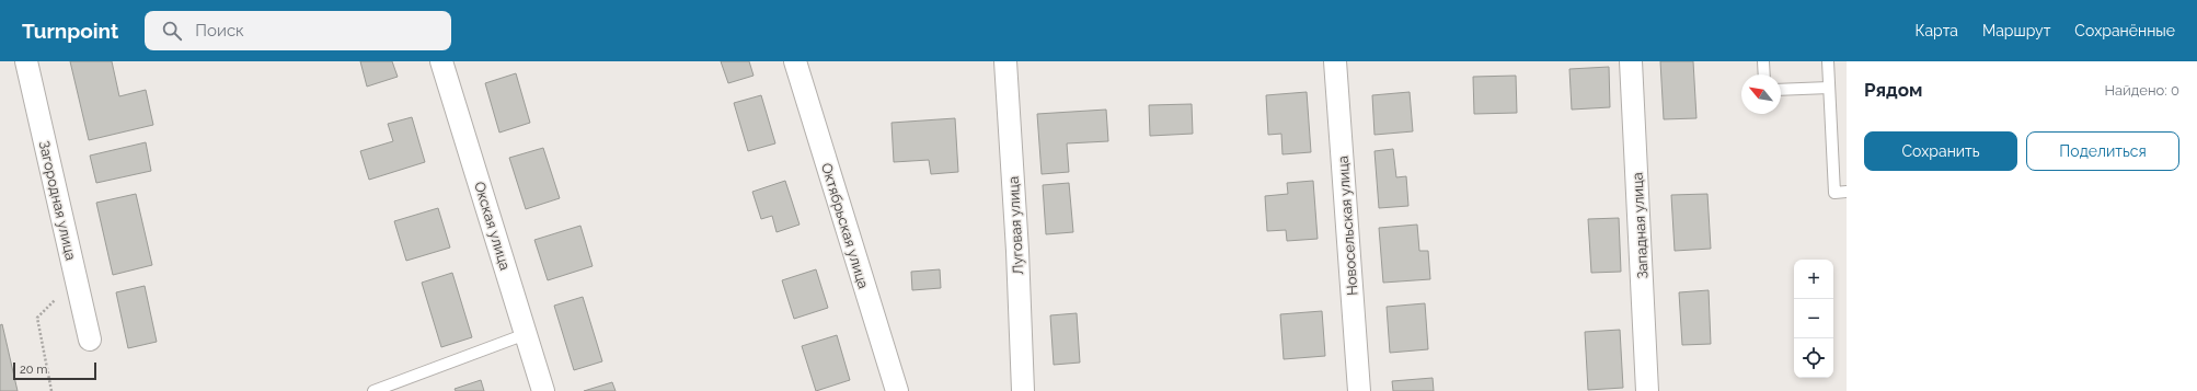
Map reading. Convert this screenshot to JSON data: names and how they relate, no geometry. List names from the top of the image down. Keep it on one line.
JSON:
{"streets":{"street":["Загородная улица","Окская улица","Октябрьская улица","Луговая улица","Новосельская улица","Западная улица"]},"scale_bar":"20 m","north":"top left","page":{"header":"Turnpoint","search":"Поиск","nav":["Карта","Маршрут","Сохранённые"],"heading":["Рядом","Найдено: 0"],"buttons":["Сохранить","Поделиться"],"map_buttons":["+","−"],"scale":"20 m"}}
